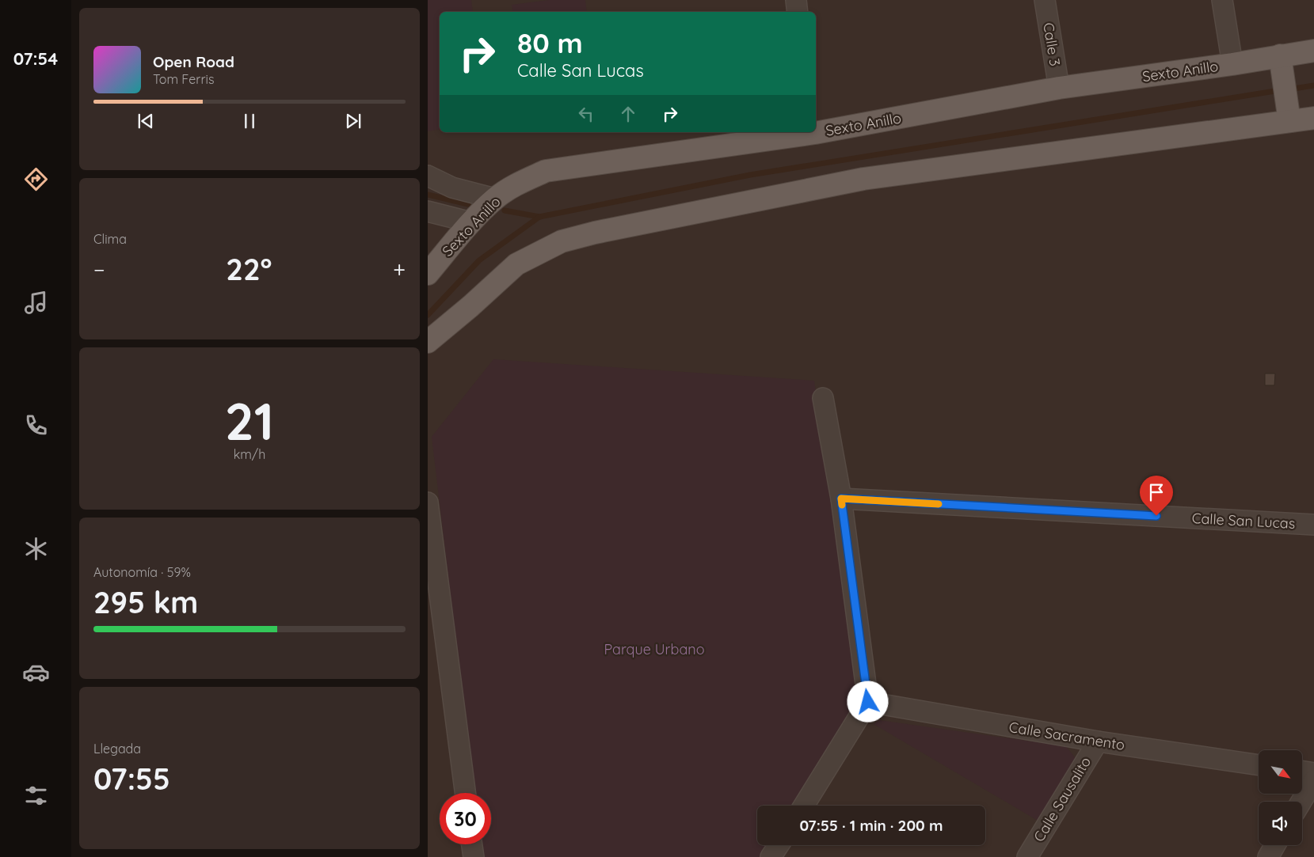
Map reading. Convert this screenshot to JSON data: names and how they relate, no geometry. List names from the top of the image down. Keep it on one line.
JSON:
{"streets":{"main road":["Sexto Anillo"],"street":["Calle 3","Calle San Lucas","Calle Sacramento","Calle Sausalito"]},"crossings":[["Calle 3","Sexto Anillo"],["Calle Sacramento","Calle Sausalito"]],"parks":["Parque Urbano"],"north":"bottom right","page":{"tabs":"07:54","turn":["80 m","Calle San Lucas"],"song":["Open Road","Tom Ferris"],"tile":["Clima",["21","km/h"],["Autonomía · 59%","295 km"],["Llegada","07:55"]],"heat":["−","22°","+"],"limit":"30","trip":"07:55 · 1 min · 200 m"}}
